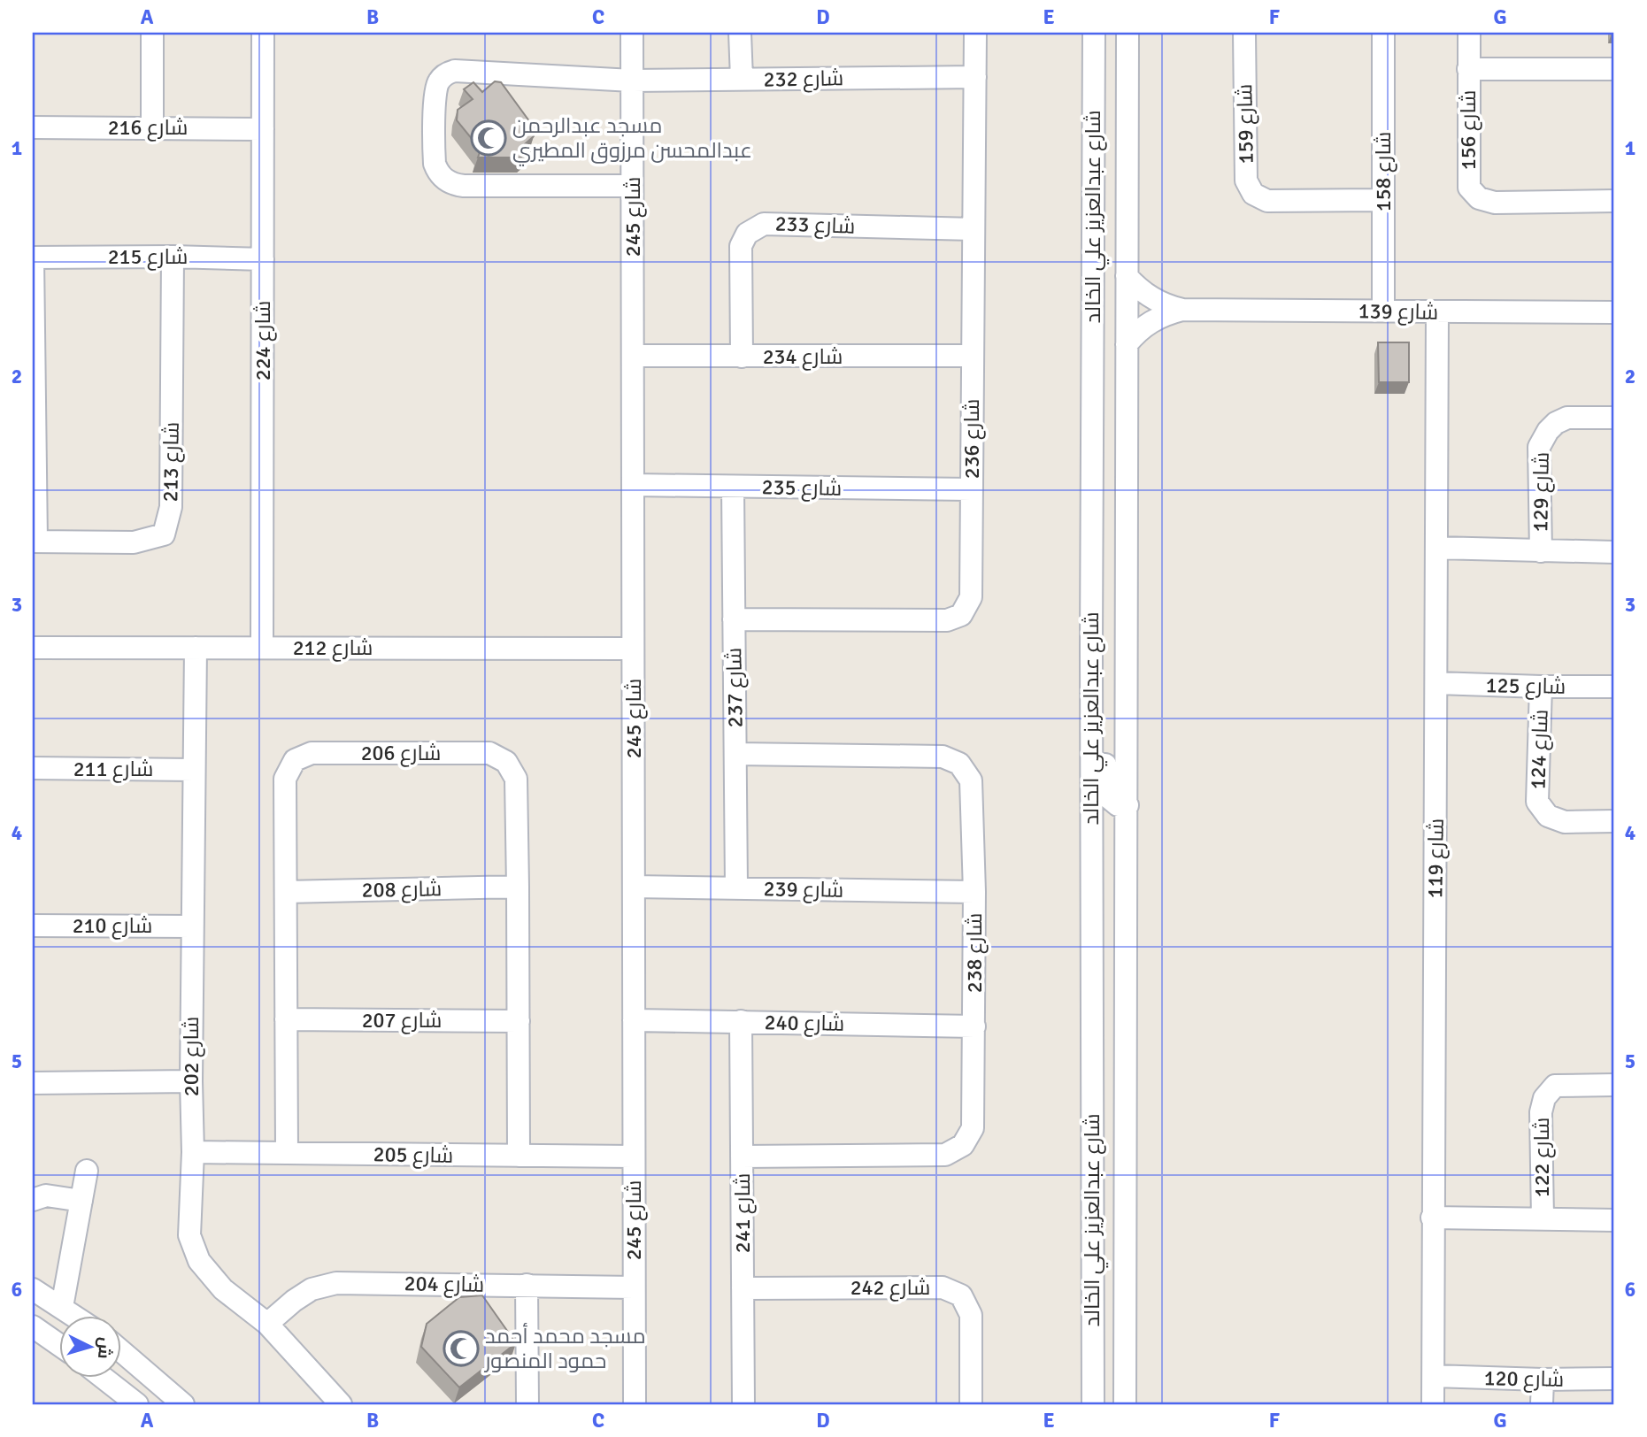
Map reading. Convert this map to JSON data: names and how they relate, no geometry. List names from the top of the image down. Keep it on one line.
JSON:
{"streets":{"street":["شارع 232","شارع 159","شارع 216","شارع 156","شارع 158","شارع 245","شارع عبدالعزيز علي الخالد","شارع 233","شارع 215","شارع 139","شارع 224","شارع 234","شارع 236","شارع 213","شارع 235","شارع 129","شارع 212","شارع 125","شارع 237","شارع 124","شارع 206","شارع 211","شارع 119","شارع 208","شارع 239","شارع 210","شارع 238","شارع 207","شارع 240","شارع 202","شارع 205","شارع 122","شارع 241","شارع 204","شارع 242","شارع 120"]},"crossings":[["شارع 232","شارع 245"],["شارع 232","شارع 236"],["شارع 159","شارع 158"],["شارع 216","شارع 224"],["شارع 158","شارع 139"],["شارع 245","شارع 234"],["شارع 245","شارع 235"],["شارع 245","شارع 212"],["شارع 245","شارع 239"],["شارع 245","شارع 240"],["شارع 245","شارع 205"],["شارع 245","شارع 204"],["شارع عبدالعزيز علي الخالد","شارع 139"],["شارع 233","شارع 234"],["شارع 233","شارع 236"],["شارع 215","شارع 224"],["شارع 215","شارع 213"],["شارع 139","شارع 119"],["شارع 224","شارع 212"],["شارع 234","شارع 236"],["شارع 236","شارع 235"],["شارع 236","شارع 237"],["شارع 235","شارع 237"],["شارع 212","شارع 202"],["شارع 125","شارع 124"],["شارع 125","شارع 119"],["شارع 237","شارع 239"],["شارع 237","شارع 238"],["شارع 206","شارع 208"],["شارع 206","شارع 207"],["شارع 206","شارع 205"],["شارع 211","شارع 202"],["شارع 119","شارع 120"],["شارع 239","شارع 238"],["شارع 210","شارع 202"],["شارع 238","شارع 240"],["شارع 238","شارع 241"],["شارع 240","شارع 241"],["شارع 202","شارع 205"],["شارع 202","شارع 204"],["شارع 241","شارع 242"]],"places":{"mosque":["مسجد عبدالرحمن عبدالمحسن مرزوق المطيري","مسجد محمد أحمد حمود المنصور"]},"north":"right","grid":{"columns":["A","B","C","D","E","F","G"],"rows":["1","2","3","4","5","6"]}}
